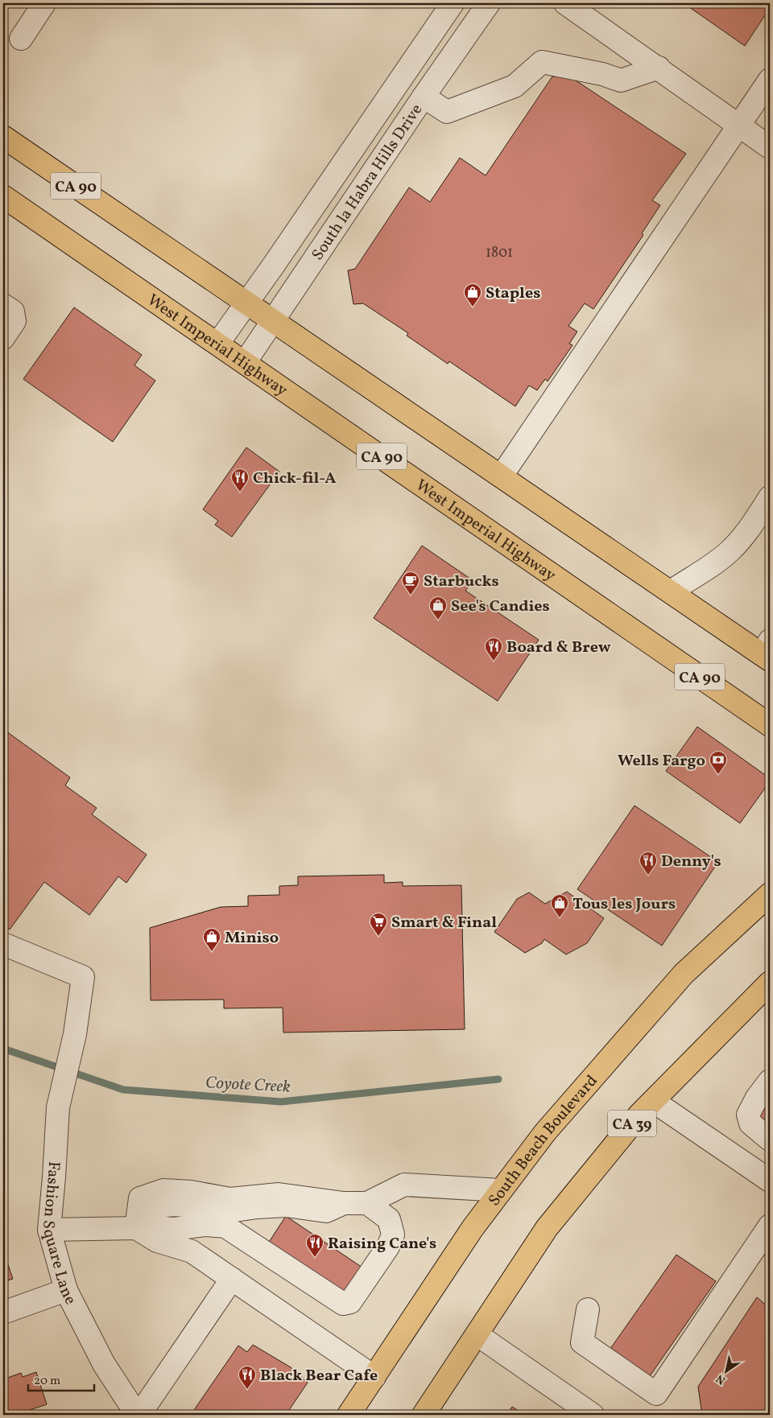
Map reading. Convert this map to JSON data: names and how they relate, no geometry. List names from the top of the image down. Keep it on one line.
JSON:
{"streets":{"main road":["CA 90","West Imperial Highway","CA 39","South Beach Boulevard"],"street":["South la Habra Hills Drive","Fashion Square Lane"]},"crossings":[["South la Habra Hills Drive","CA 90"],["South la Habra Hills Drive","West Imperial Highway"]],"water":["Coyote Creek"],"places":{"shop":["Staples","See's Candies","Tous les Jours","Miniso"],"restaurant":["Chick-fil-A","Board & Brew","Denny's","Raising Cane's","Black Bear Cafe"],"cafe":["Starbucks"],"bank":["Wells Fargo"],"supermarket":["Smart & Final"]},"house_numbers":["1801"],"scale_bar":"20 m","north":"bottom left"}
